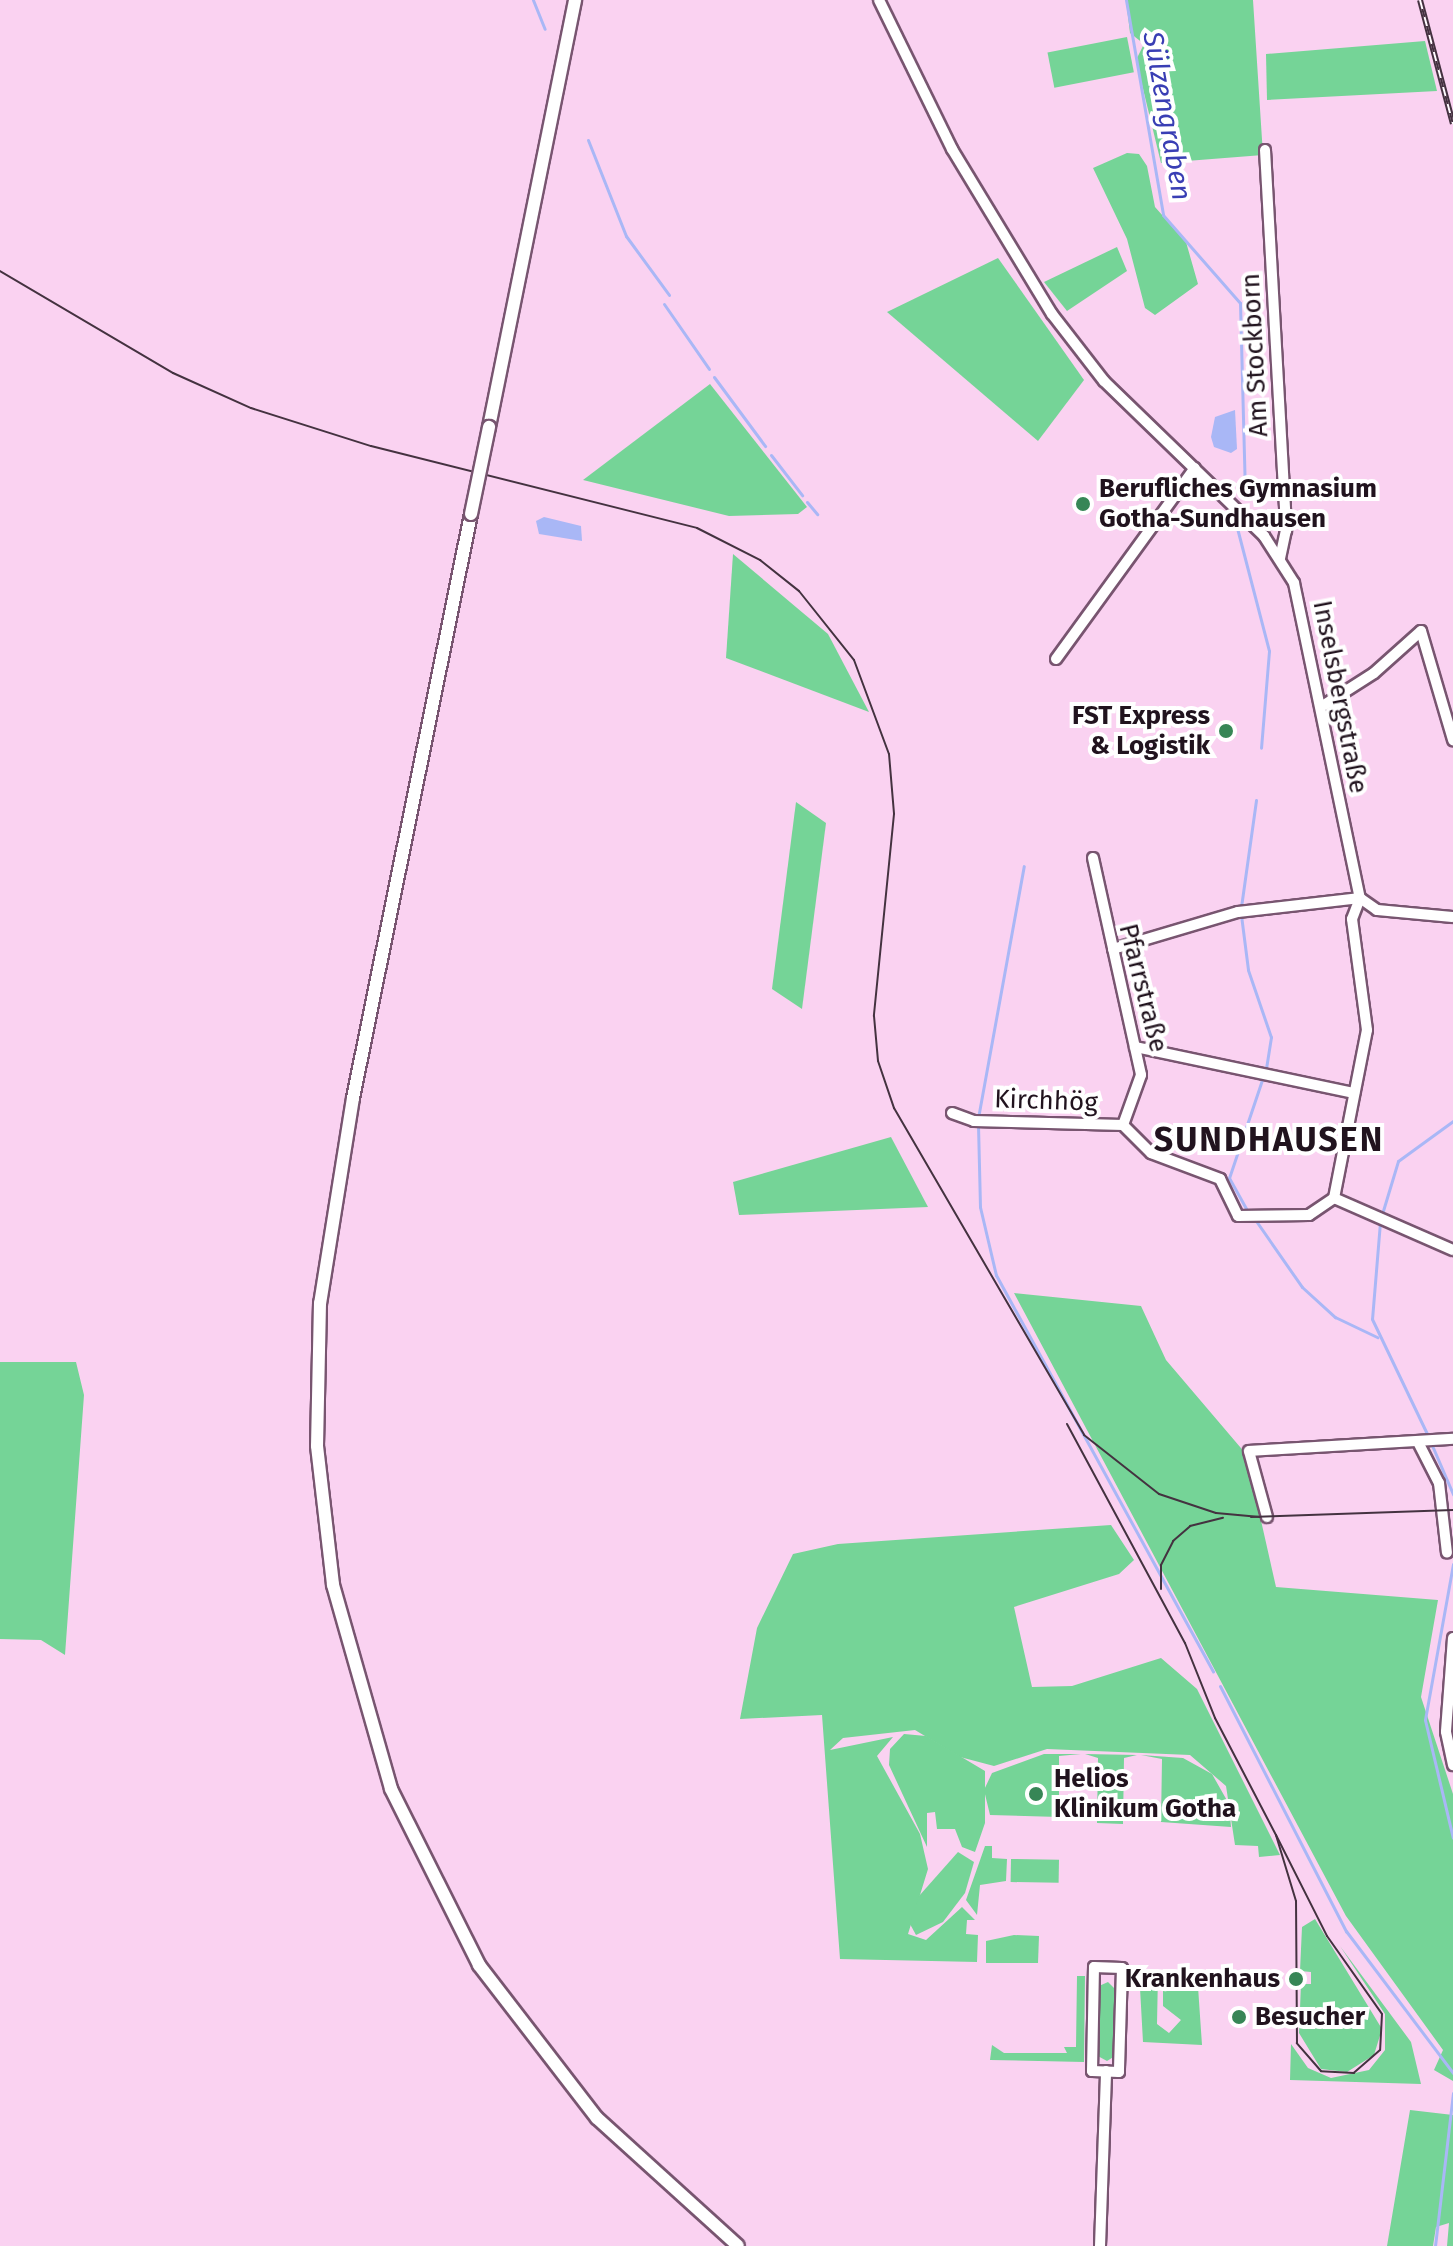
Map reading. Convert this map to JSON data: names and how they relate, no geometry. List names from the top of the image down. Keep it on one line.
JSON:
{"streets":{"street":["Am Stockborn","Inselsbergstraße","Pfarrstraße","Kirchhög"]},"crossings":[["Am Stockborn","Inselsbergstraße"],["Inselsbergstraße","Kirchhög"],["Pfarrstraße","Kirchhög"]],"districts":["SUNDHAUSEN"],"water":["Sülzengraben"],"places":["Berufliches Gymnasium Gotha-Sundhausen","FST Express & Logistik","Helios Klinikum Gotha","Krankenhaus","Besucher"]}
